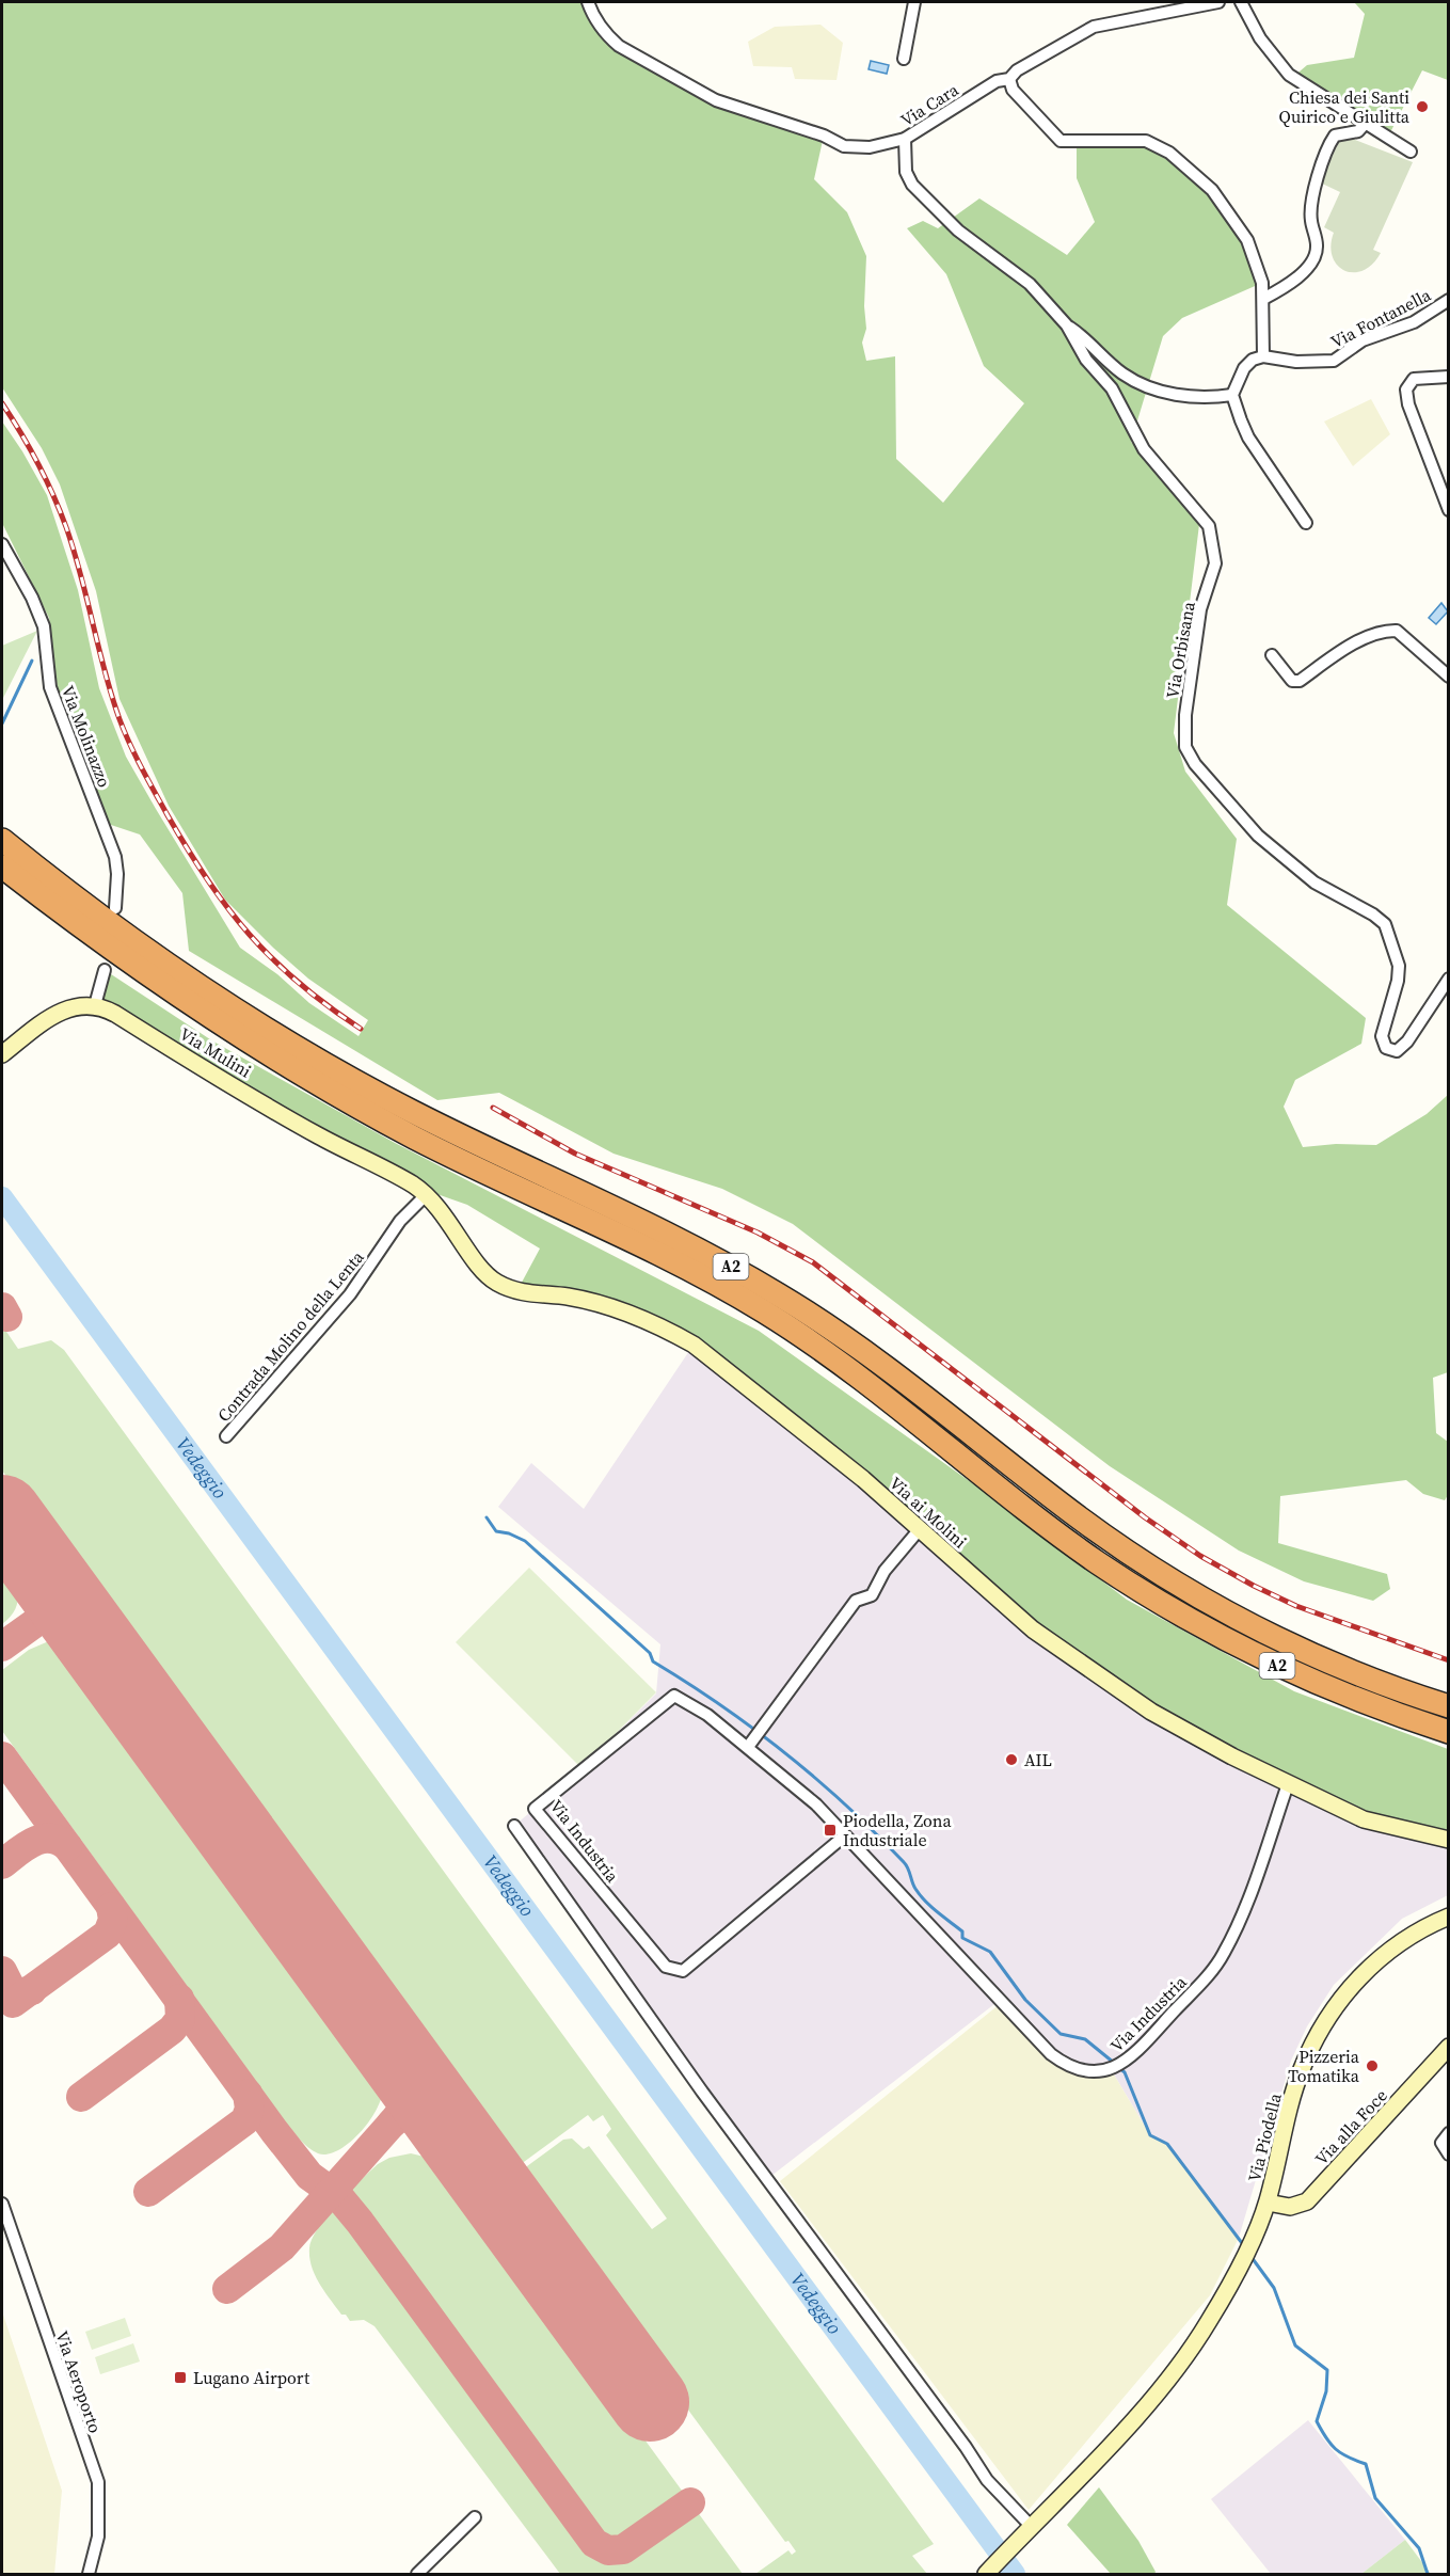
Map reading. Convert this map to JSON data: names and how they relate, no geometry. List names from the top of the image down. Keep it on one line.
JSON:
{"streets":{"highway":["A2"],"street":["Via Cara","Via Fontanella","Via Orbisana","Via Molinazzo","Via Mulini","Contrada Molino della Lenta","Via ai Molini","Via Industria","Via alla Foce","Via Piodella","Via Aeroporto"]},"crossings":[["Via Cara","Via Orbisana"],["Via Mulini","Contrada Molino della Lenta"],["Via Mulini","Via ai Molini"],["Contrada Molino della Lenta","Via ai Molini"],["Via ai Molini","Via Industria"],["Via alla Foce","Via Piodella"]],"water":["Vedeggio"],"places":{"other":["Chiesa dei Santi Quirico e Giulitta","AIL","Pizzeria Tomatika"],"transit":["Piodella, Zona Industriale","Lugano Airport"]}}
